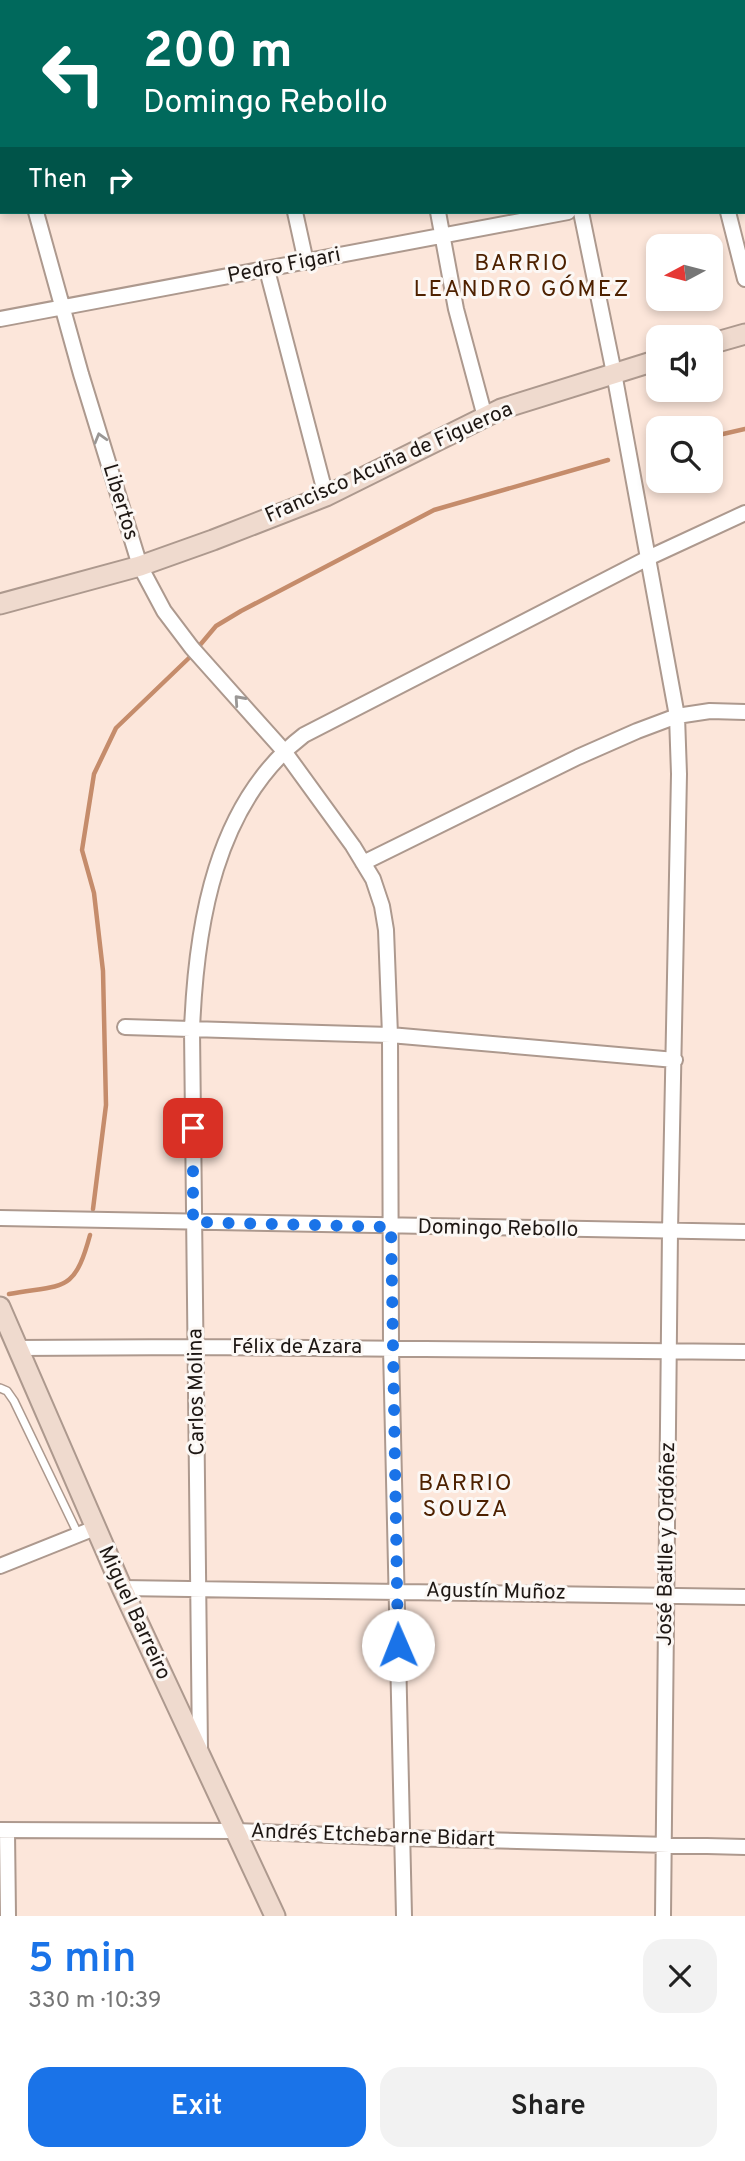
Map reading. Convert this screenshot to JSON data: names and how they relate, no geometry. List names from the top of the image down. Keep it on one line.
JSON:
{"streets":{"street":["Pedro Figari","Francisco Acuña de Figueroa","Libertos","Domingo Rebollo","Félix de Azara","Carlos Molina","José Batlle y Ordóñez","Agustín Muñoz","Miguel Barreiro","Andrés Etchebarne Bidart"]},"crossings":[["Pedro Figari","Libertos"],["Francisco Acuña de Figueroa","Libertos"],["Francisco Acuña de Figueroa","José Batlle y Ordóñez"],["Libertos","Domingo Rebollo"],["Libertos","Félix de Azara"],["Libertos","Carlos Molina"],["Libertos","Agustín Muñoz"],["Libertos","Andrés Etchebarne Bidart"],["Domingo Rebollo","Carlos Molina"],["Domingo Rebollo","José Batlle y Ordóñez"],["Félix de Azara","Carlos Molina"],["Félix de Azara","José Batlle y Ordóñez"],["Félix de Azara","Miguel Barreiro"],["Carlos Molina","José Batlle y Ordóñez"],["Carlos Molina","Agustín Muñoz"],["Carlos Molina","Miguel Barreiro"],["José Batlle y Ordóñez","Agustín Muñoz"],["José Batlle y Ordóñez","Andrés Etchebarne Bidart"],["Agustín Muñoz","Miguel Barreiro"],["Miguel Barreiro","Andrés Etchebarne Bidart"]],"districts":["BARRIO LEANDRO GÓMEZ","BARRIO SOUZA"],"north":"left","page":{"turn":["200 m","Domingo Rebollo"],"then":"Then","heading":["5 min","330 m · 10:39"],"buttons":["Exit","Share"]}}
